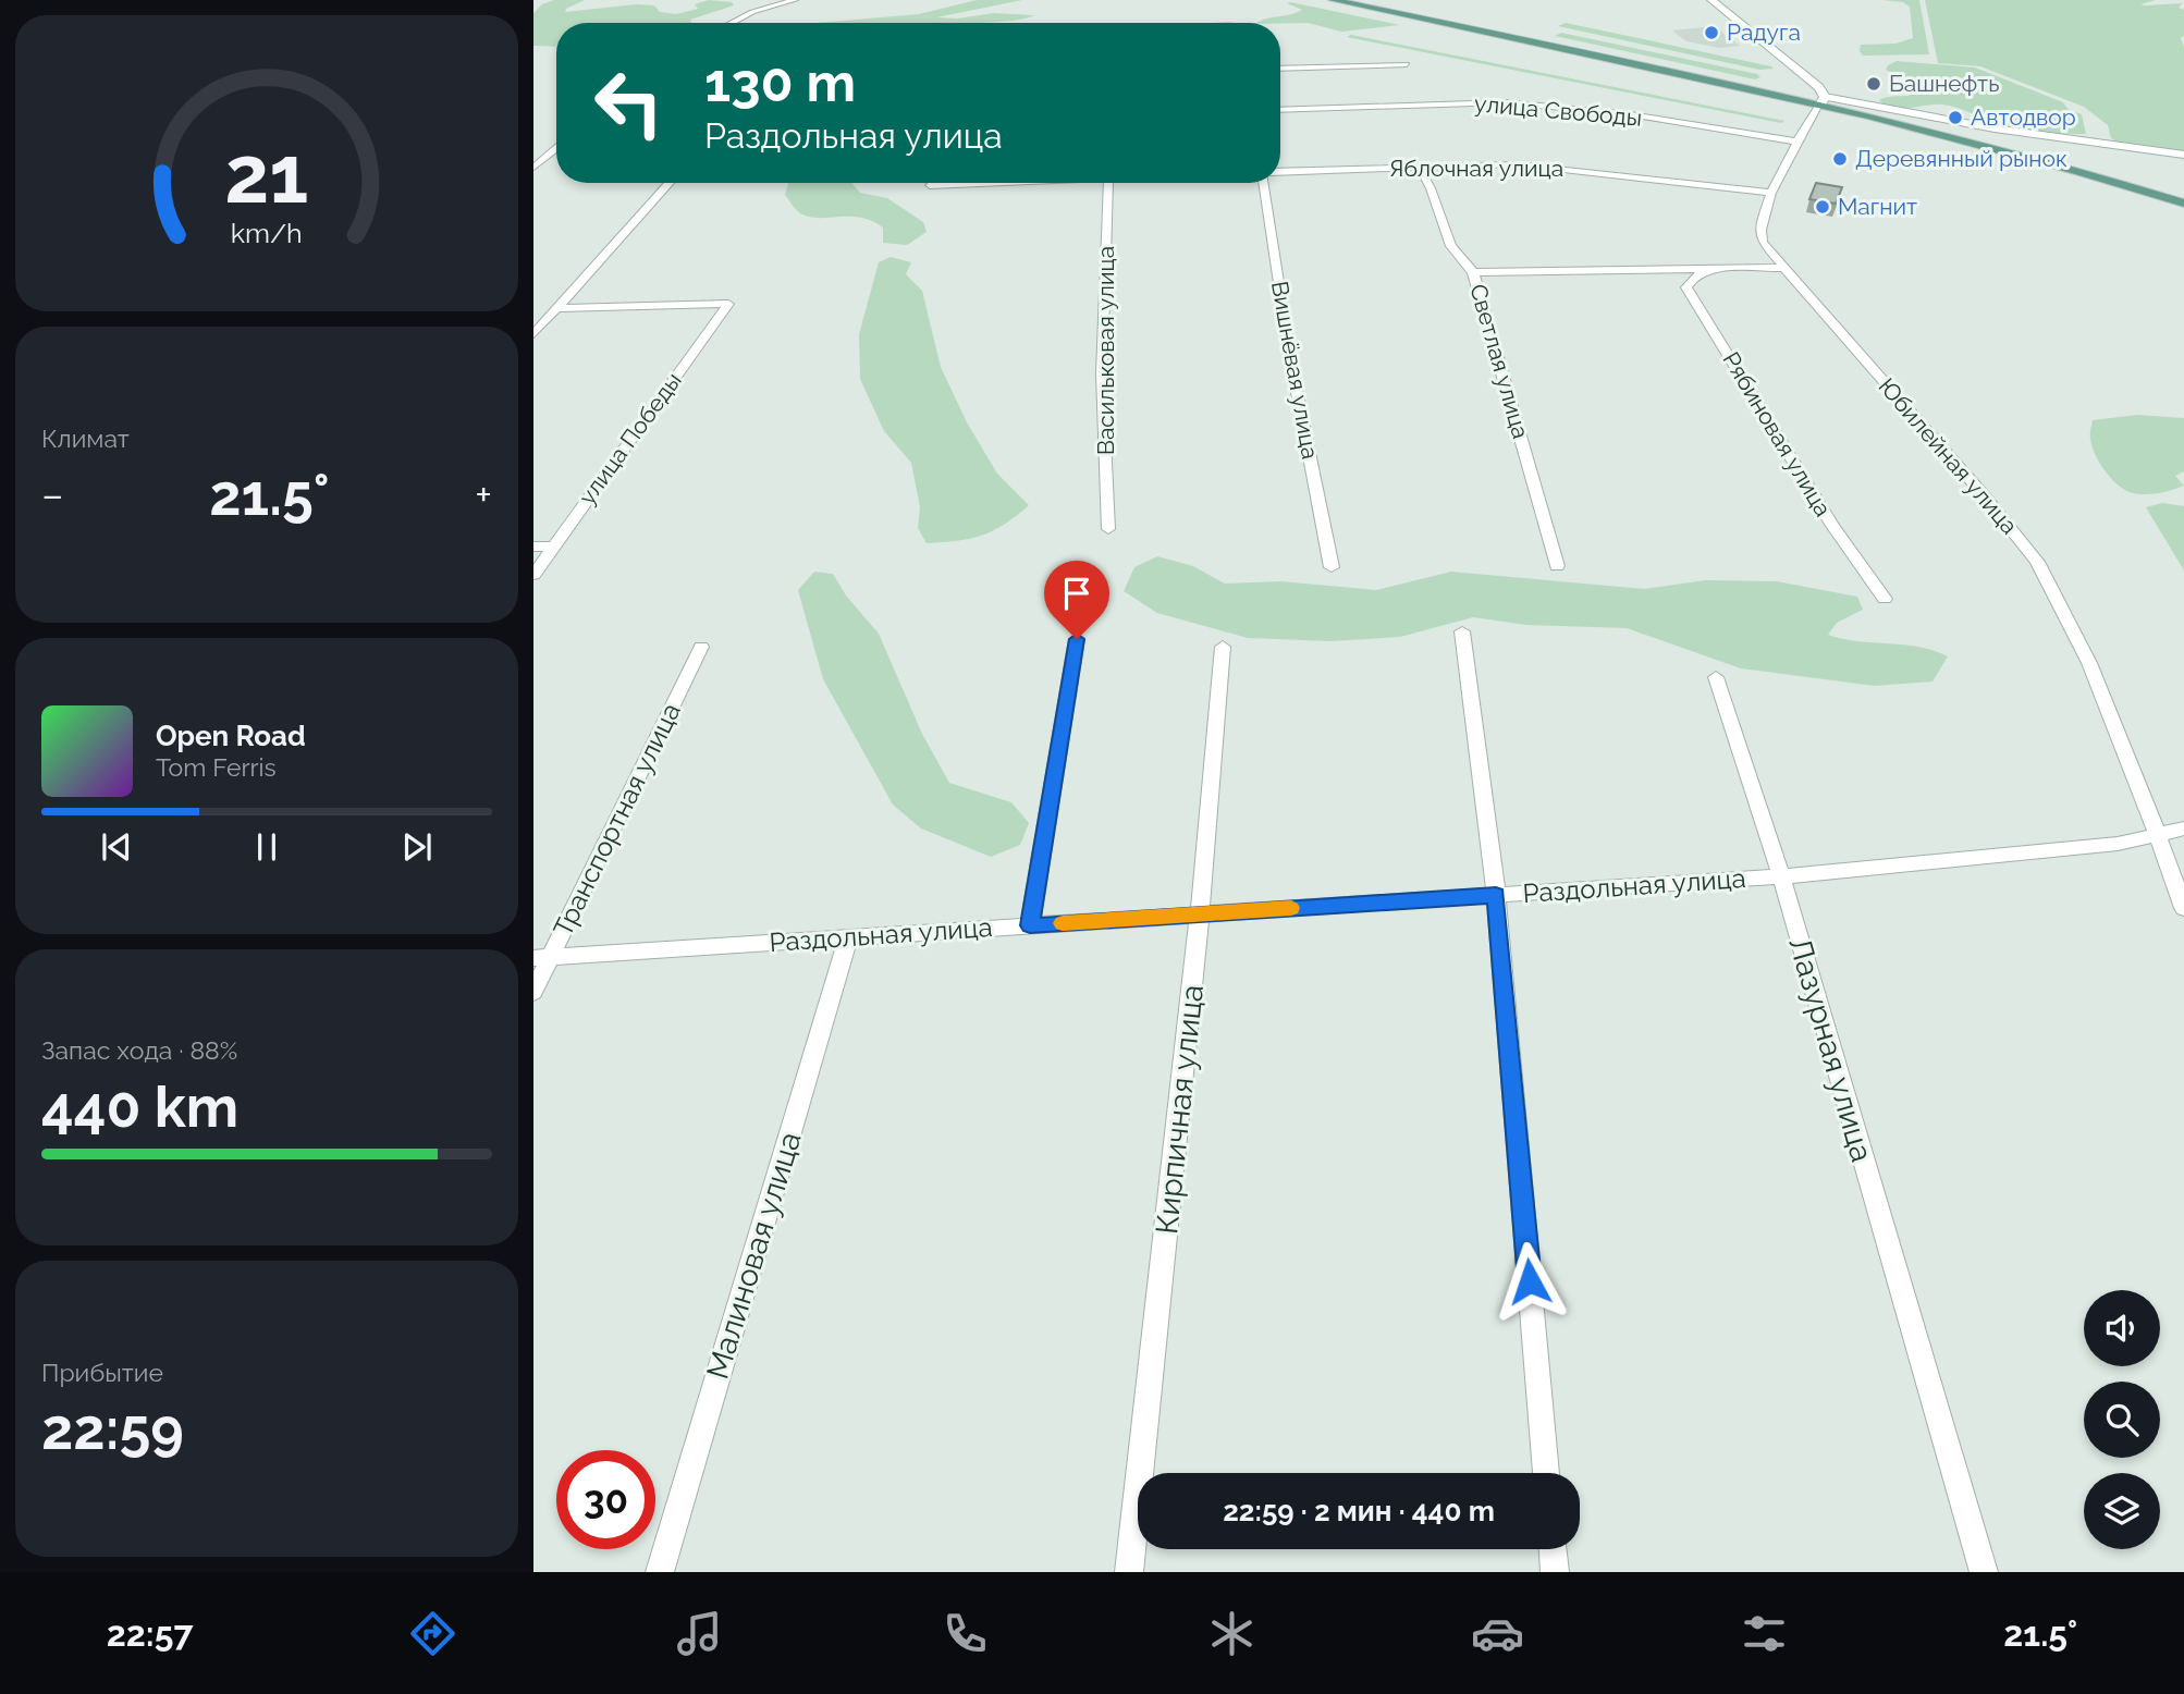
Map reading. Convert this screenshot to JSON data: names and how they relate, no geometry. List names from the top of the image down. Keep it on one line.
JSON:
{"streets":{"street":["улица Свободы","Яблочная улица","Васильковая улица","Светлая улица","Вишнёвая улица","Рябиновая улица","улица Победы","Юбилейная улица","Транспортная улица","Раздольная улица","Лазурная улица","Кирпичная улица","Малиновая улица"]},"crossings":[["улица Свободы","Юбилейная улица"],["Яблочная улица","Светлая улица"],["Яблочная улица","Юбилейная улица"],["Юбилейная улица","Раздольная улица"],["Транспортная улица","Раздольная улица"],["Раздольная улица","Лазурная улица"],["Раздольная улица","Кирпичная улица"],["Раздольная улица","Малиновая улица"]],"places":["Радуга","Башнефть","Автодвор","Деревянный рынок","Магнит"],"page":{"turn":["130 m","Раздольная улица"],"tile":["Климат",["Запас хода · 88%","440 km"],["Прибытие","22:59"]],"heat":["−","21.5°","+"],"song":["Open Road","Tom Ferris"],"limit":"30","trip":"22:59 · 2 мин · 440 m","tabs":["22:57","21.5°"],"gauge":["21","km/h"]}}
